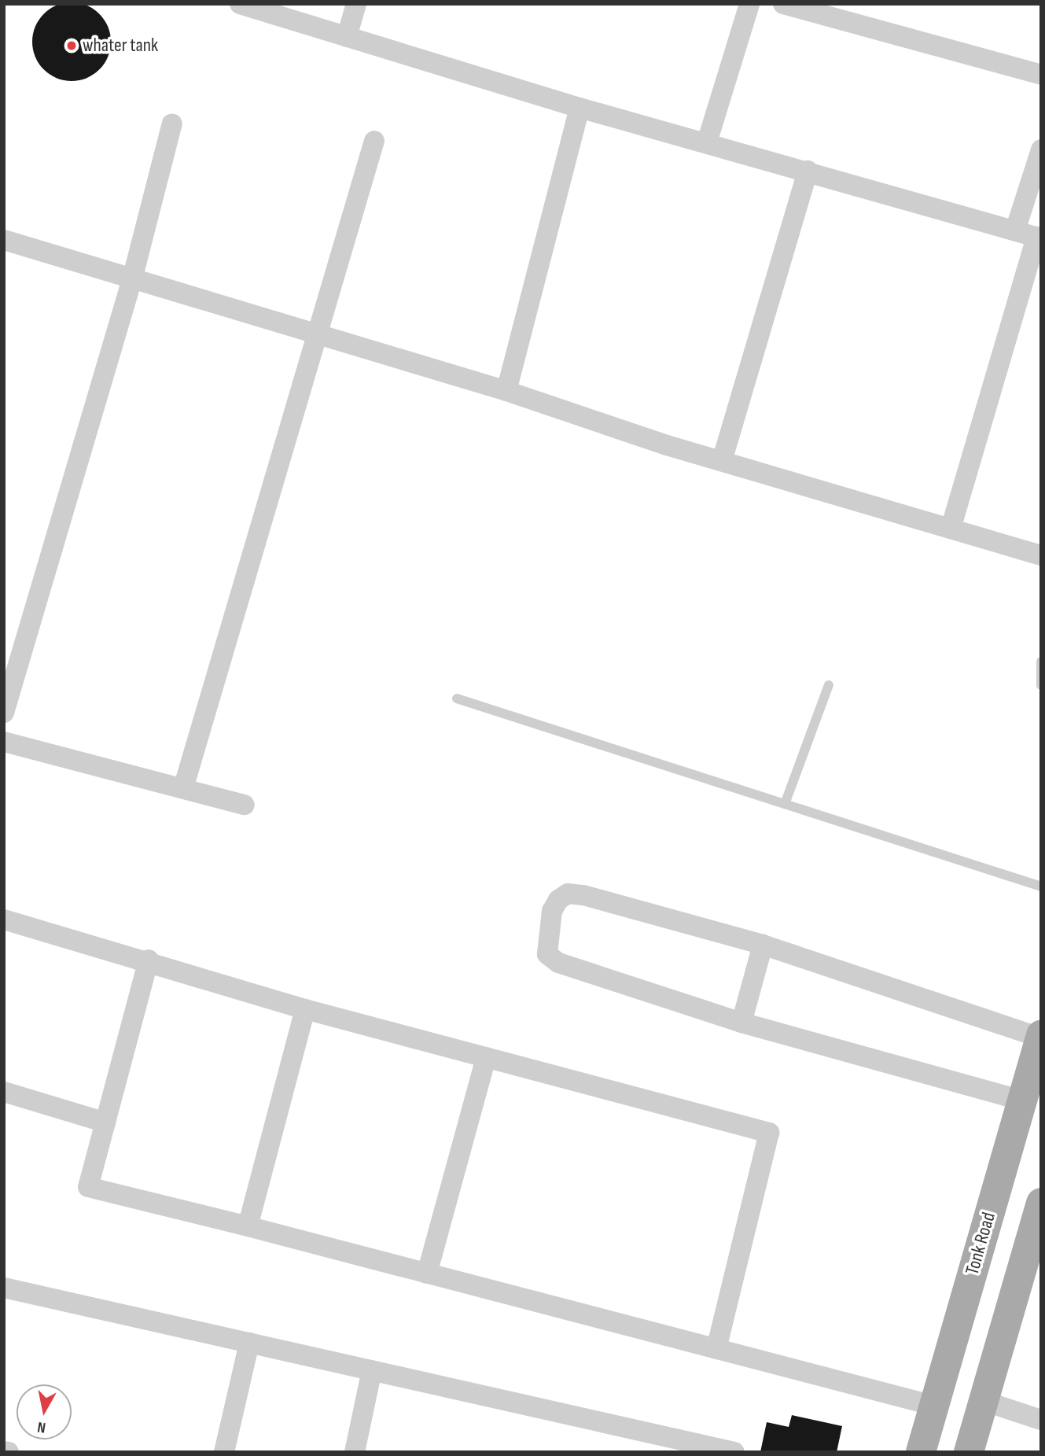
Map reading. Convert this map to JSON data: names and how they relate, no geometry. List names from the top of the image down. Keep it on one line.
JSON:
{"streets":{"main road":["Tonk Road"]},"places":["whater tank"],"north":"bottom"}
